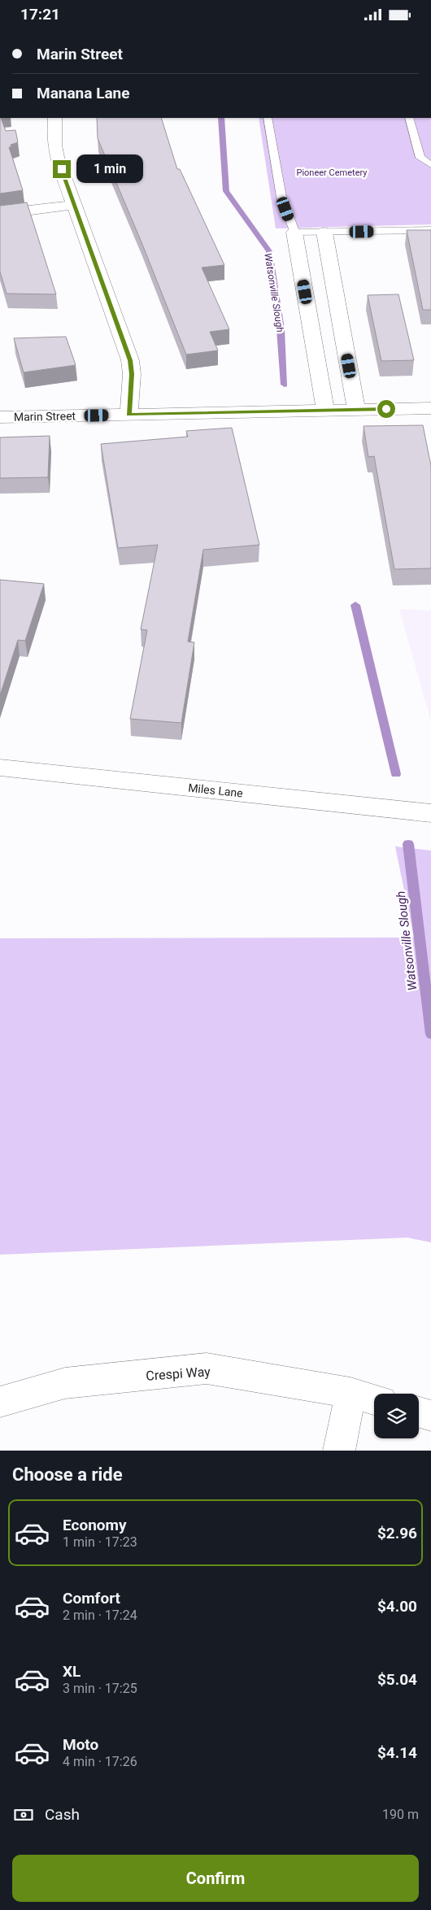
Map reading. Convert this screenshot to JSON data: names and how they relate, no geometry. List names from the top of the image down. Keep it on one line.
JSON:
{"streets":{"street":["Marin Street","Miles Lane","Crespi Way"]},"water":["Watsonville Slough"],"parks":["Pioneer Cemetery"],"page":{"status":"17:21","banner":["Marin Street","Manana Lane"],"bubble":"1 min","heading":"Choose a ride","list":[{"name":"Economy","note":"1 min · 17:23","value":"$2.96"},{"name":"Comfort","note":"2 min · 17:24","value":"$4.00"},{"name":"XL","note":"3 min · 17:25","value":"$5.04"},{"name":"Moto","note":"4 min · 17:26","value":"$4.14"}],"pay":["Cash","190 m"],"buttons":"Confirm"}}
